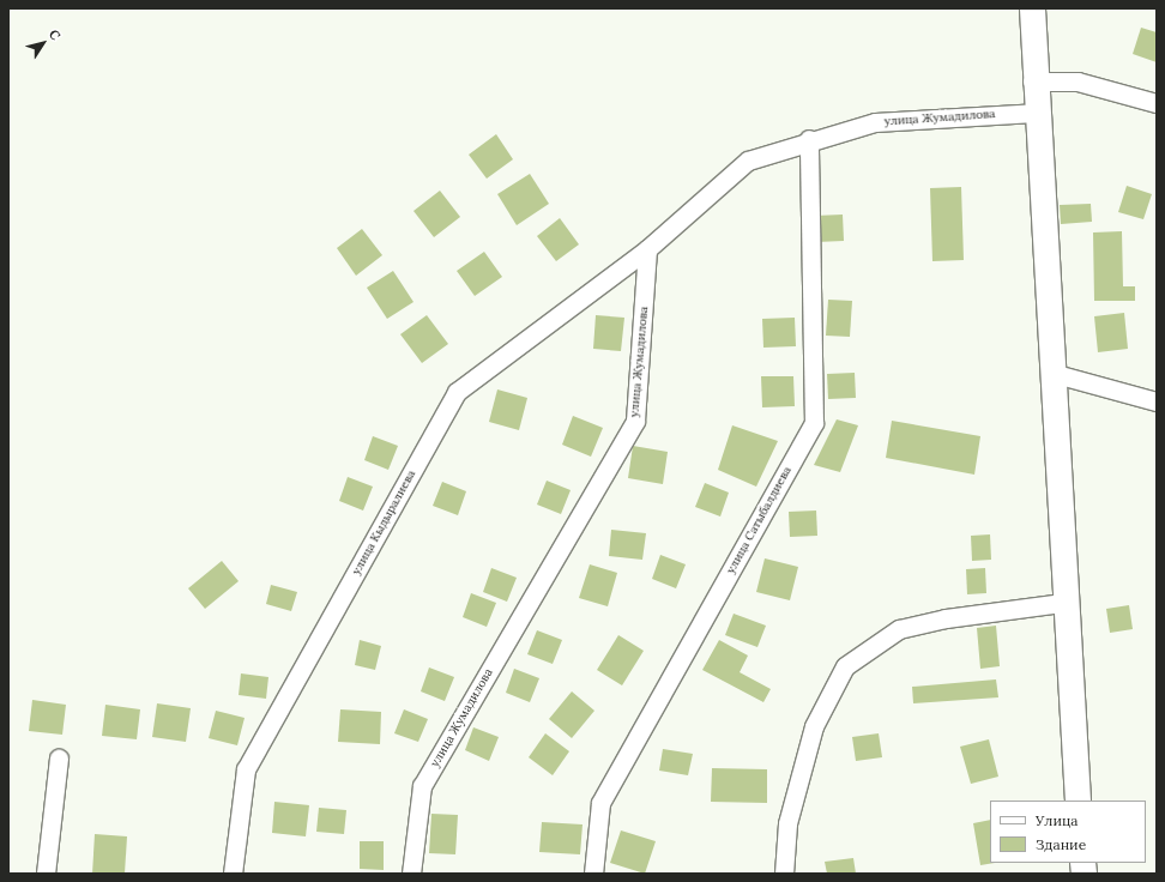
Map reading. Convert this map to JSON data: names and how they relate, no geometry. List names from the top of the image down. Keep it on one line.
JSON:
{"streets":{"street":["улица Жумадилова","улица Сатыбалдиева","улица Кыдыралиева"]},"crossings":[["улица Жумадилова","улица Сатыбалдиева"],["улица Жумадилова","улица Кыдыралиева"]],"legend":["Улица","Здание"],"north":"top right"}
